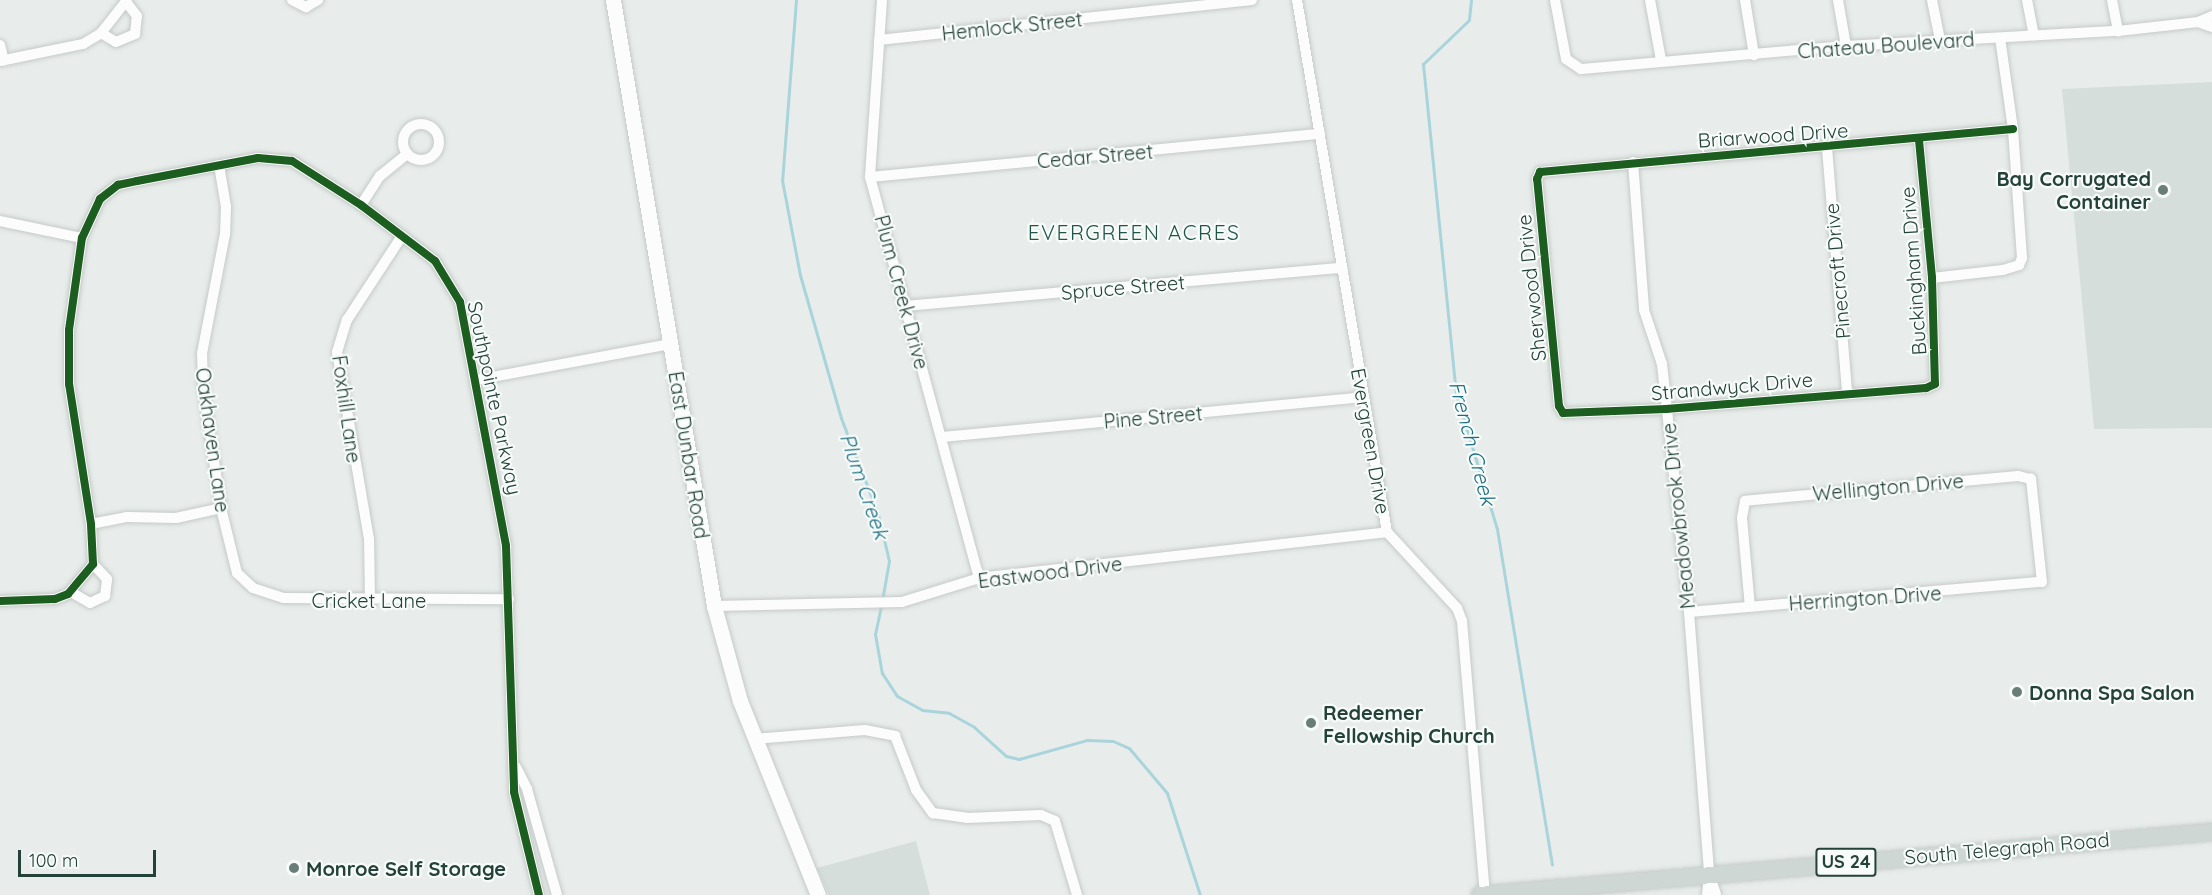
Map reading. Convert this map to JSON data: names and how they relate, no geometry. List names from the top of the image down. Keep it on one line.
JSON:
{"streets":{"main road":["South Telegraph Road","US 24"],"street":["Hemlock Street","Chateau Boulevard","Briarwood Drive","Cedar Street","Pinecroft Drive","Buckingham Drive","Spruce Street","Sherwood Drive","Plum Creek Drive","Strandwyck Drive","Southpointe Parkway","Foxhill Lane","Pine Street","Oakhaven Lane","Evergreen Drive","East Dunbar Road","Wellington Drive","Meadowbrook Drive","Eastwood Drive","Herrington Drive","Cricket Lane"]},"crossings":[["Hemlock Street","Plum Creek Drive"],["Briarwood Drive","Pinecroft Drive"],["Briarwood Drive","Buckingham Drive"],["Briarwood Drive","Sherwood Drive"],["Briarwood Drive","Meadowbrook Drive"],["Cedar Street","Plum Creek Drive"],["Cedar Street","Evergreen Drive"],["Pinecroft Drive","Strandwyck Drive"],["Buckingham Drive","Strandwyck Drive"],["Spruce Street","Plum Creek Drive"],["Spruce Street","Evergreen Drive"],["Sherwood Drive","Strandwyck Drive"],["Plum Creek Drive","Pine Street"],["Plum Creek Drive","Eastwood Drive"],["Strandwyck Drive","Meadowbrook Drive"],["Southpointe Parkway","Foxhill Lane"],["Southpointe Parkway","Oakhaven Lane"],["Southpointe Parkway","Cricket Lane"],["Foxhill Lane","Cricket Lane"],["Pine Street","Evergreen Drive"],["Oakhaven Lane","Cricket Lane"],["Evergreen Drive","Eastwood Drive"],["Evergreen Drive","South Telegraph Road"],["East Dunbar Road","Eastwood Drive"],["Wellington Drive","Herrington Drive"],["Meadowbrook Drive","Herrington Drive"],["Meadowbrook Drive","South Telegraph Road"]],"districts":["EVERGREEN ACRES"],"water":["French Creek","Plum Creek"],"places":["Bay Corrugated Container","Donna Spa Salon","Redeemer Fellowship Church","Monroe Self Storage"],"scale_bar":"100 m"}
